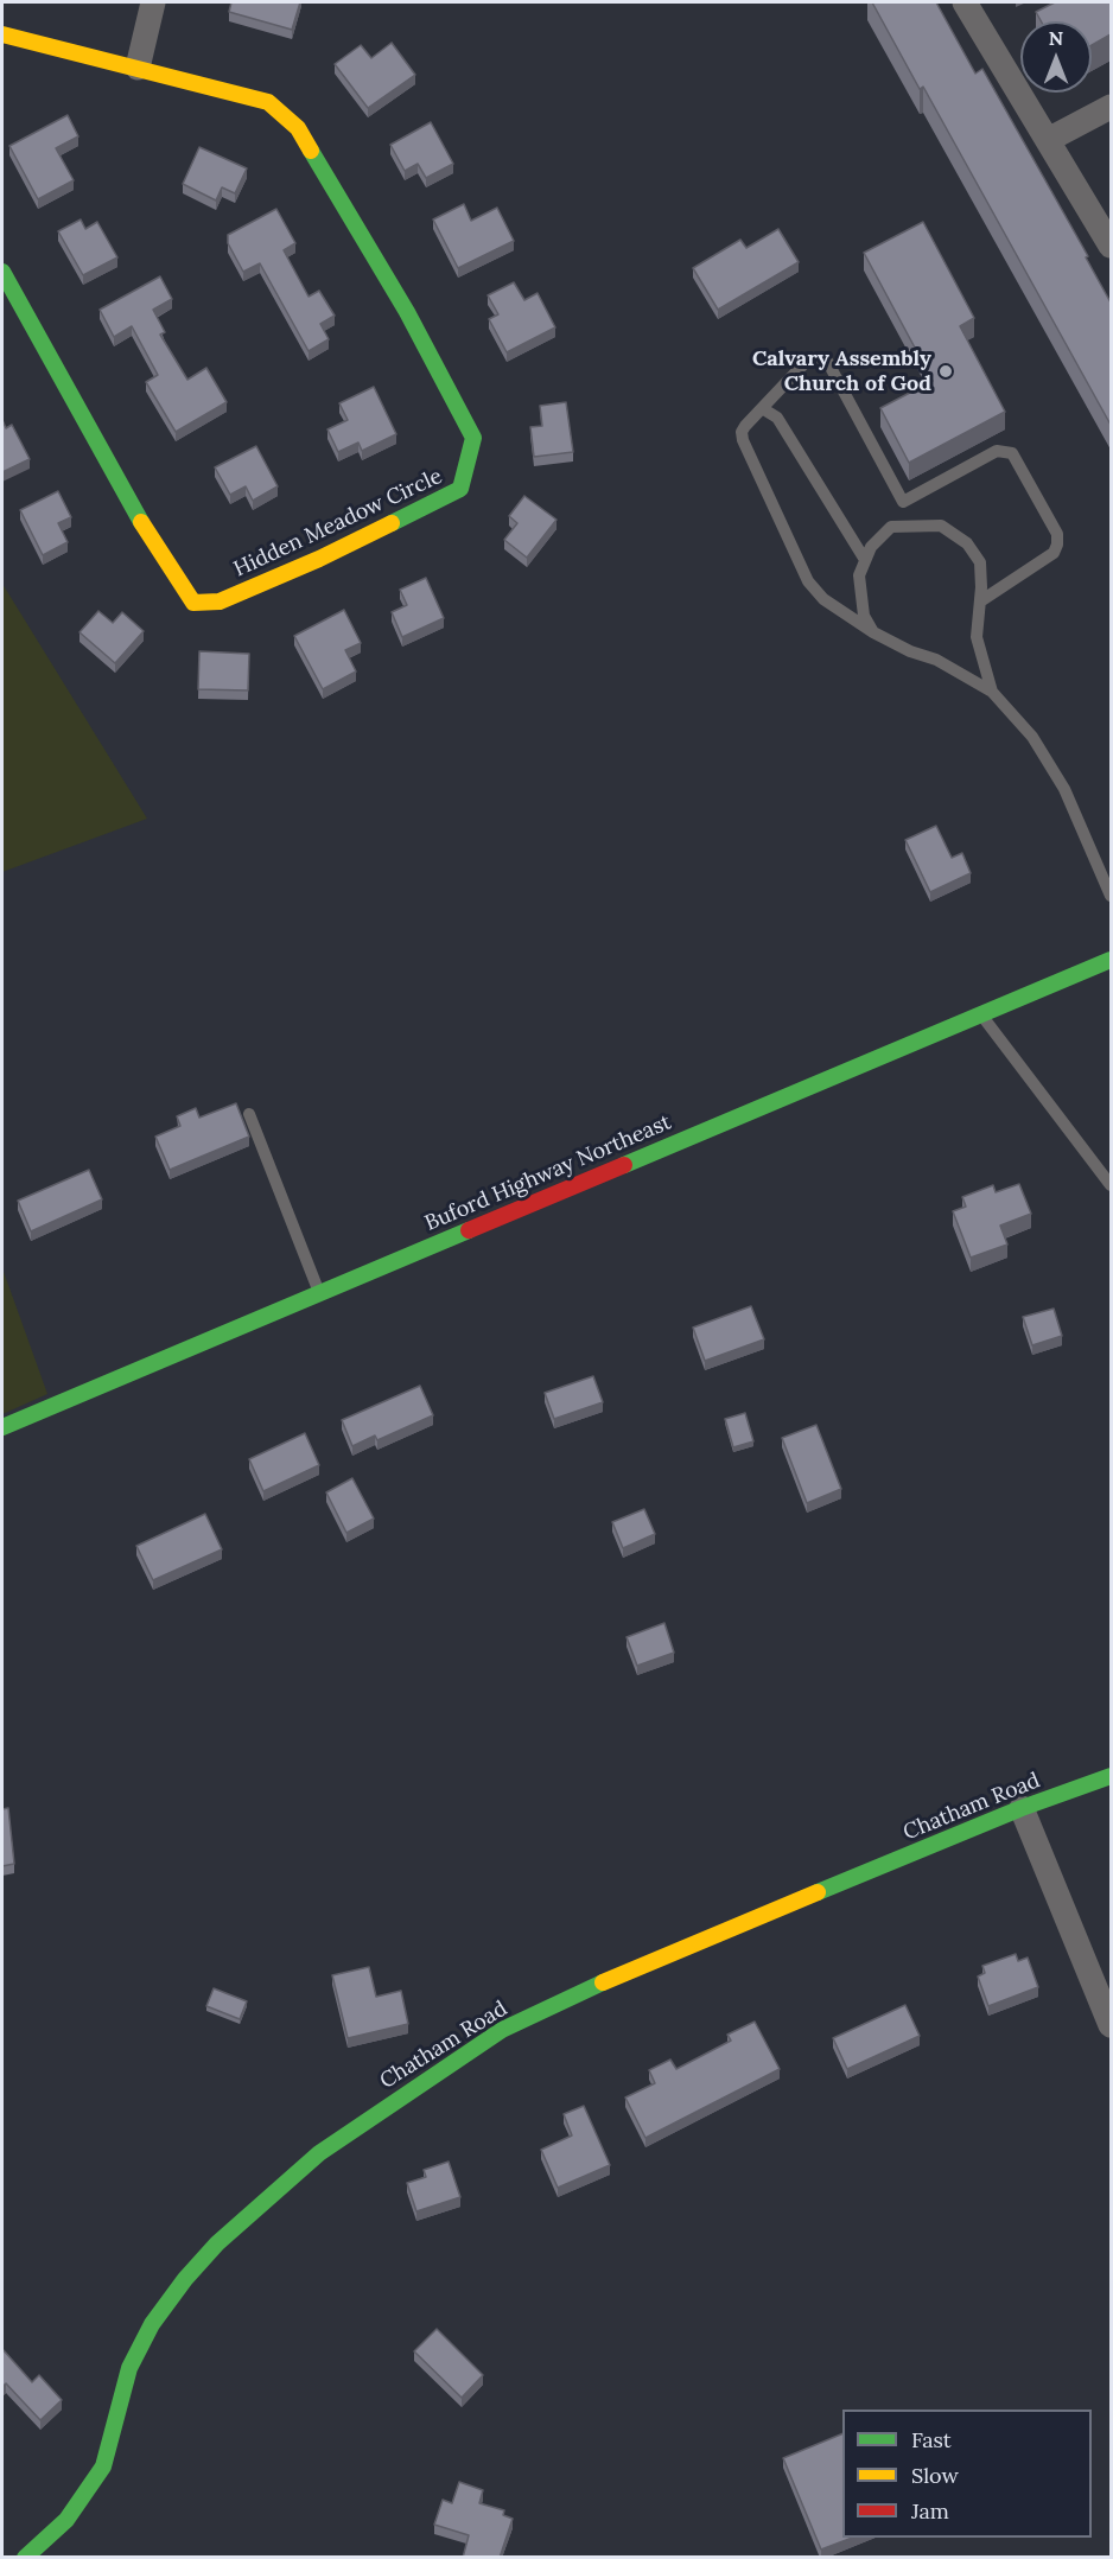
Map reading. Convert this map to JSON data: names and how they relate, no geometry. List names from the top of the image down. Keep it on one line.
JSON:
{"streets":{"street":["Hidden Meadow Circle","Buford Highway Northeast","Chatham Road"]},"places":["Calvary Assembly Church of God"],"legend":["Fast","Slow","Jam"],"north":"top"}
